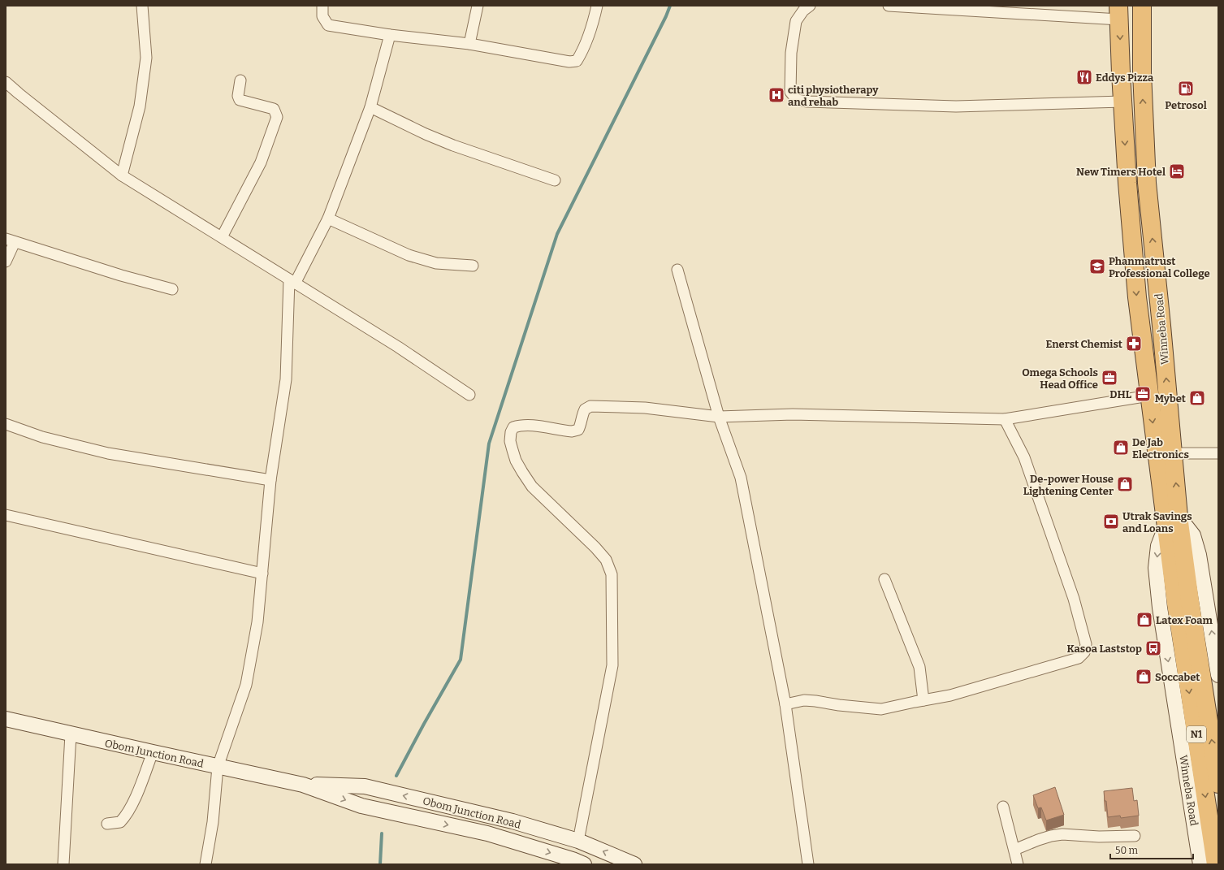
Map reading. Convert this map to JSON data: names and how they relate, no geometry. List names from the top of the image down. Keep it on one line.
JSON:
{"streets":{"highway":["Winneba Road","N1"],"main road":["Obom Junction Road"]},"places":{"restaurant":["Eddys Pizza"],"fuel station":["Petrosol"],"hospital":["citi physiotherapy and rehab"],"hotel":["New Timers Hotel"],"school or university":["Phanmatrust Professional College"],"pharmacy":["Enerst Chemist"],"office":["Omega Schools Head Office","DHL"],"shop":["Mybet","De Jab Electronics","De-power House Lightening Center","Latex Foam","Soccabet"],"bank":["Utrak Savings and Loans"],"bus stop":["Kasoa Laststop"]},"scale_bar":"50 m"}
